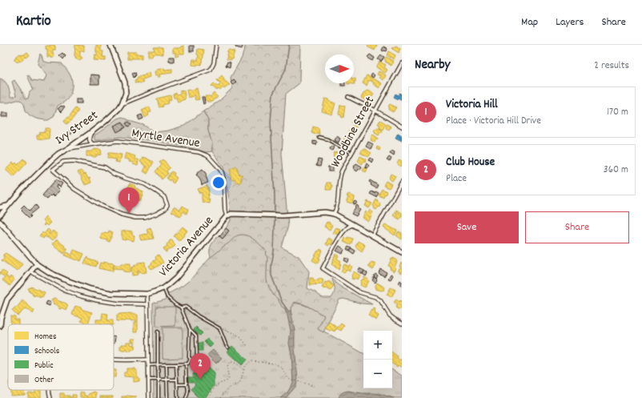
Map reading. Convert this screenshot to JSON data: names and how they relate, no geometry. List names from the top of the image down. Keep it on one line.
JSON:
{"streets":{"street":["Ivy Street","Woodbine Street","Myrtle Avenue","Victoria Avenue"]},"crossings":[["Ivy Street","Myrtle Avenue"],["Woodbine Street","Victoria Avenue"],["Myrtle Avenue","Victoria Avenue"]],"legend":["Homes","Schools","Public","Other"],"north":"right","page":{"header":"Kartio","nav":["Map","Layers","Share"],"heading":["Nearby","2 results"],"list":[{"mark":"1","name":"Victoria Hill","note":"Place · Victoria Hill Drive","value":"170 m"},{"mark":"2","name":"Club House","note":"Place","value":"360 m"}],"pins":["1","2"],"buttons":["Save","Share"],"map_buttons":["+","−"]}}
